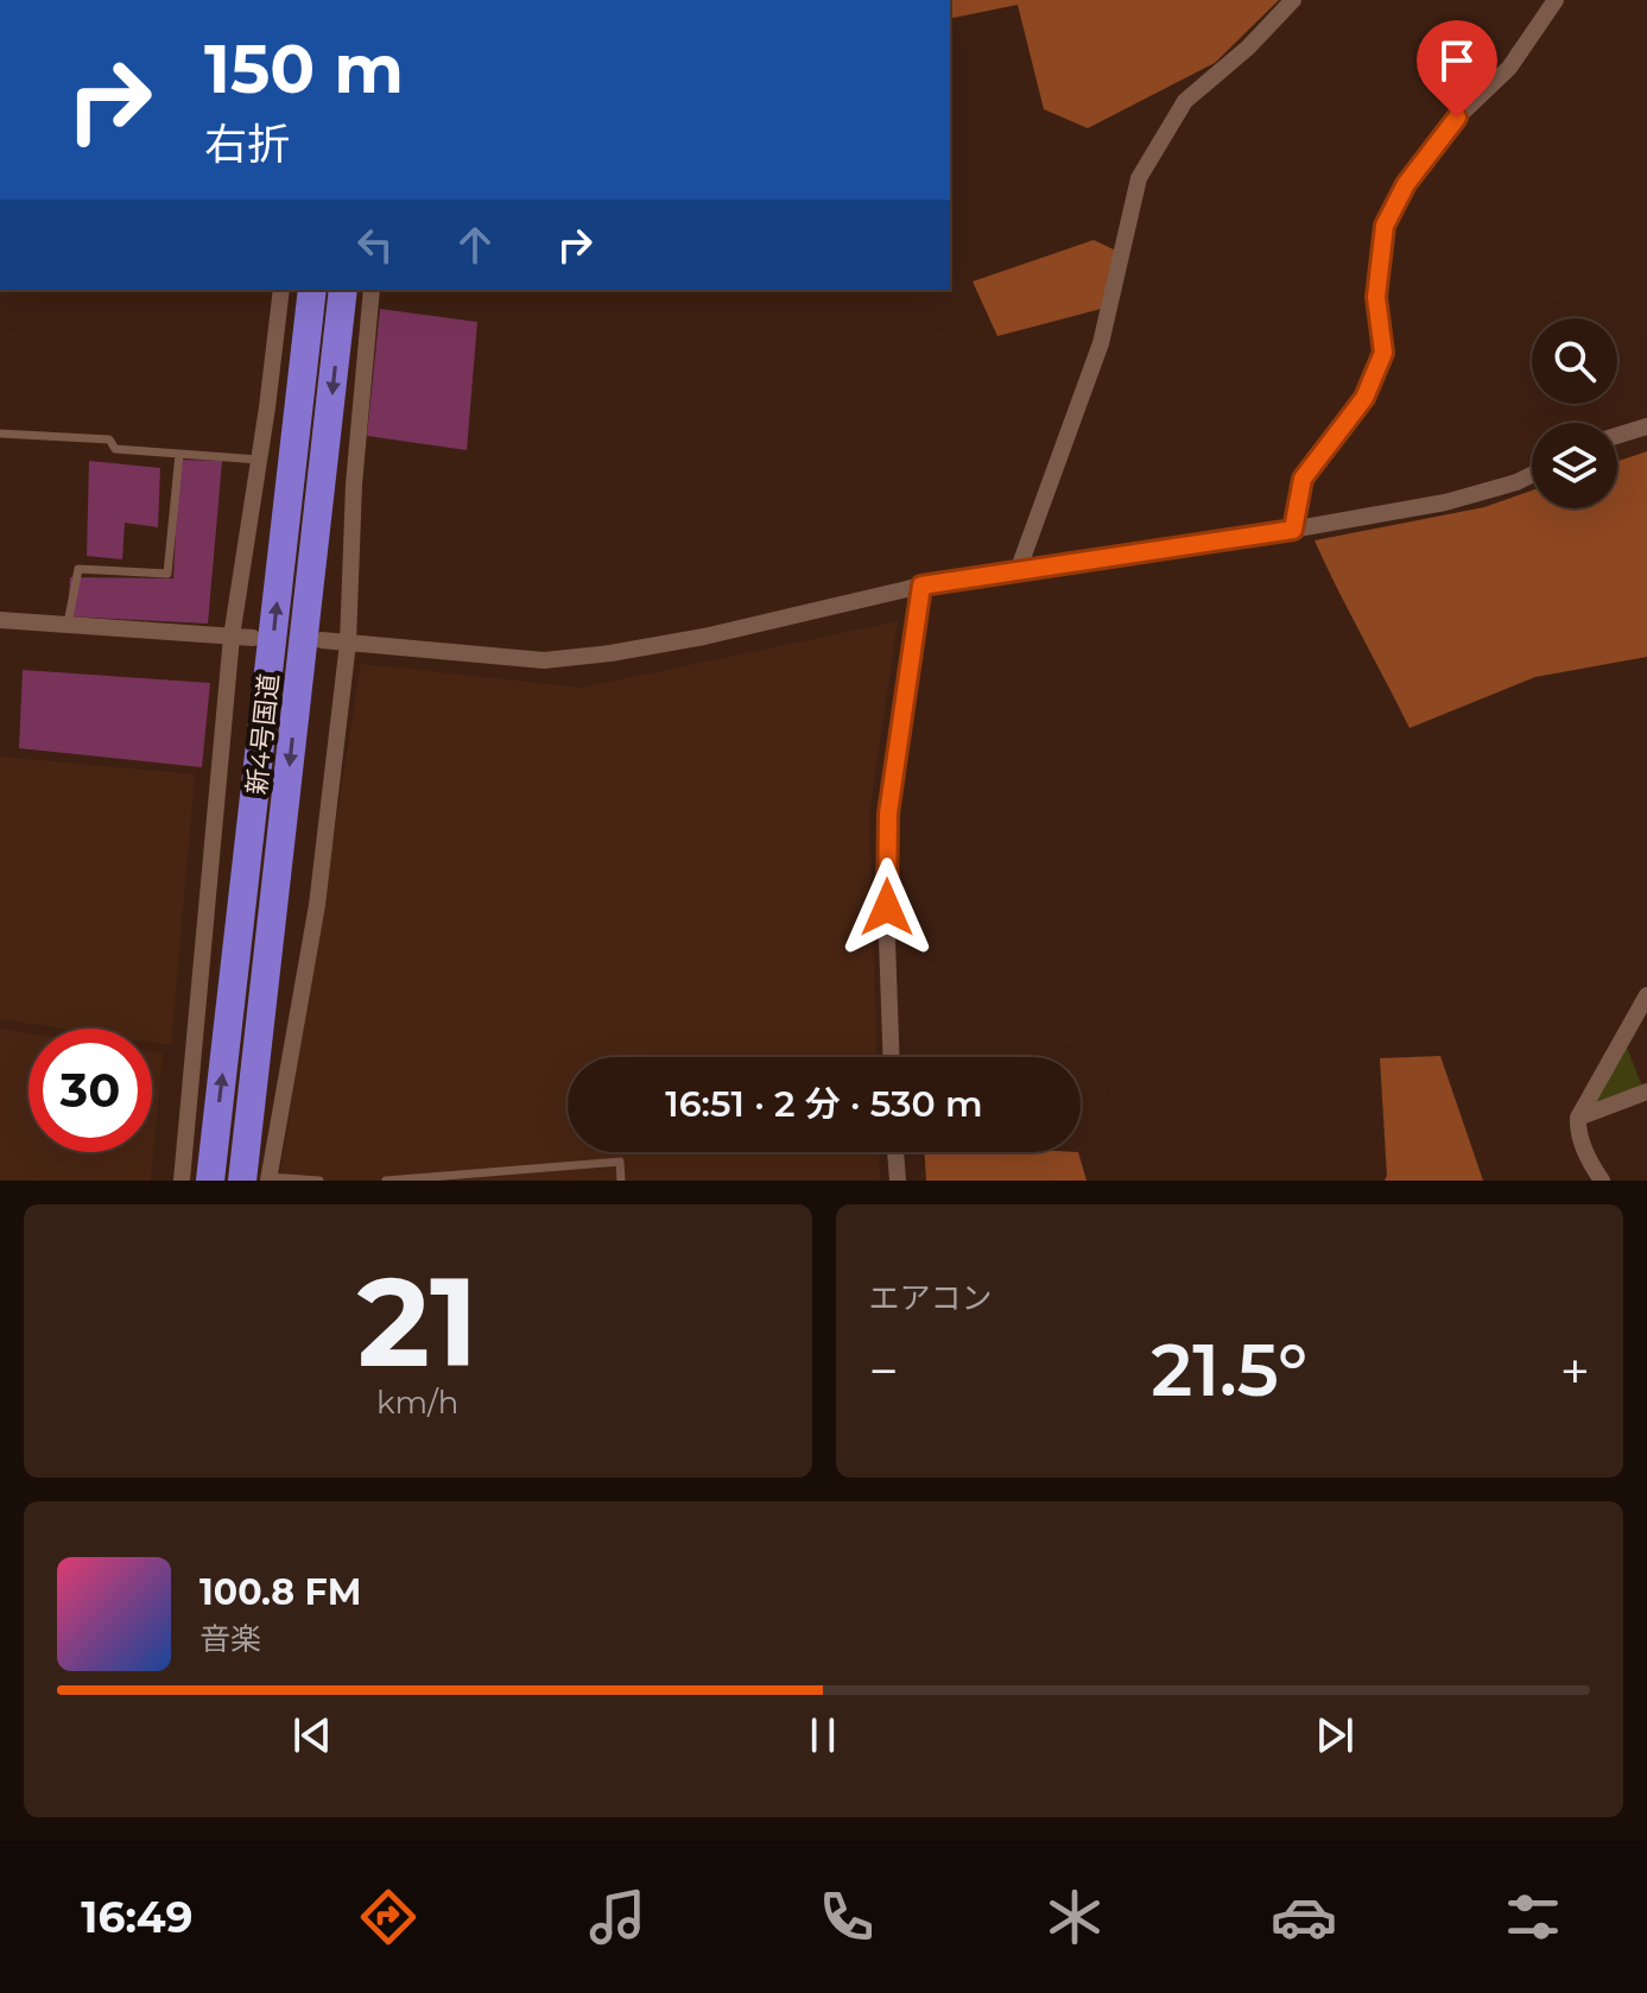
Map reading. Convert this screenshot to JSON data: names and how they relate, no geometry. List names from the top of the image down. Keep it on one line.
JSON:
{"streets":{"highway":["新4号国道"]},"page":{"turn":["150 m","右折"],"limit":"30","trip":"16:51 · 2 分 · 530 m","tile":[["21","km/h"],"エアコン"],"heat":["−","21.5°","+"],"song":["100.8 FM","音楽"],"tabs":"16:49"}}
